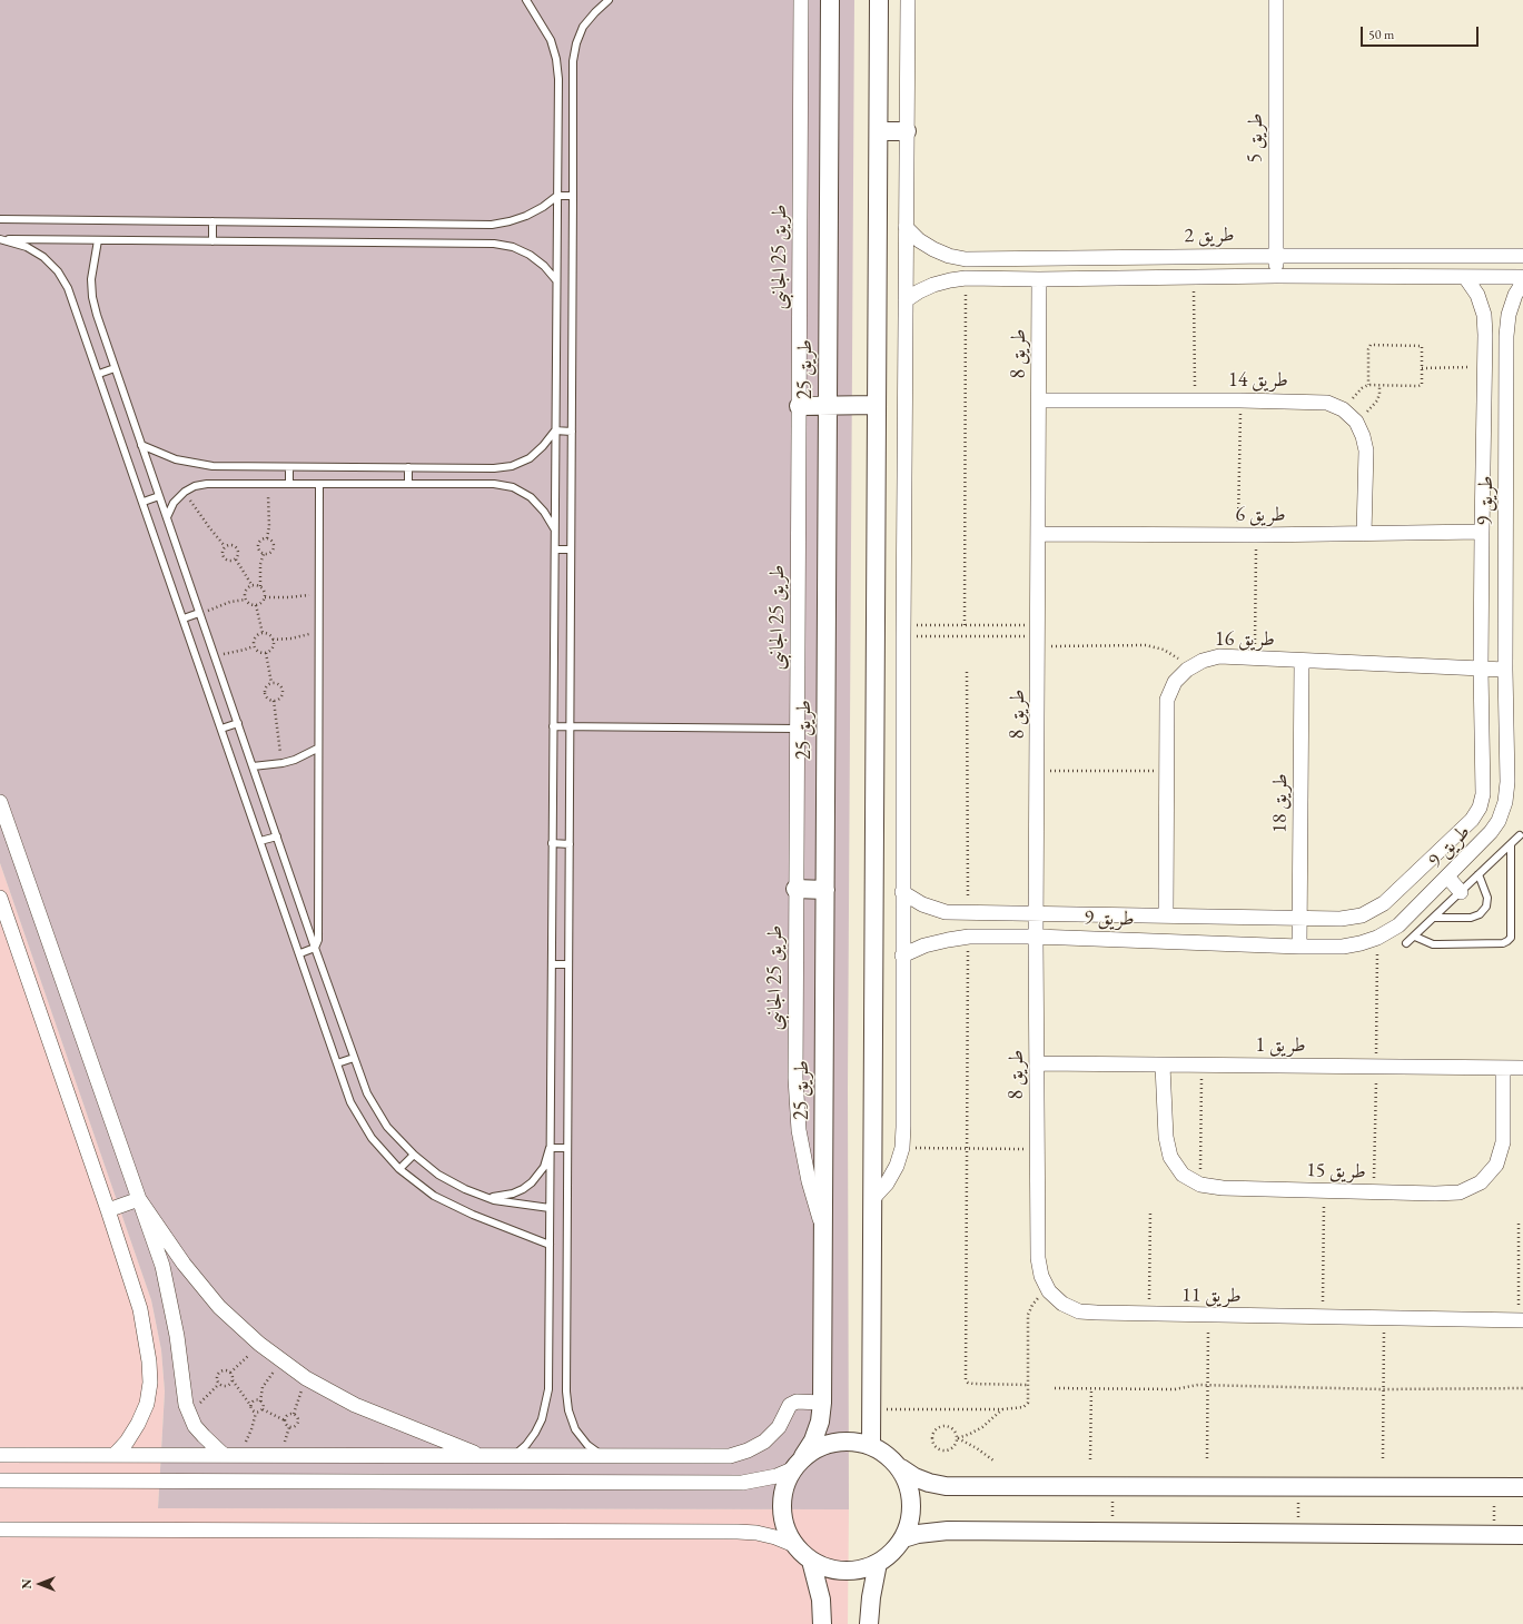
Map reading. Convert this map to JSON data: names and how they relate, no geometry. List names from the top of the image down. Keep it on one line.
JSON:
{"streets":{"street":["طريق 5","طريق 2","طريق 25 الجانبى","طريق 8","طريق 25","طريق 14","طريق 9","طريق 6","طريق 16","طريق 18","طريق 1","طريق 15","طريق 11"]},"crossings":[["طريق 5","طريق 2"],["طريق 2","طريق 8"],["طريق 2","طريق 9"],["طريق 25 الجانبى","طريق 25"],["طريق 8","طريق 14"],["طريق 8","طريق 9"],["طريق 8","طريق 6"],["طريق 8","طريق 1"],["طريق 8","طريق 11"],["طريق 14","طريق 6"],["طريق 9","طريق 6"],["طريق 9","طريق 16"],["طريق 9","طريق 18"],["طريق 16","طريق 18"],["طريق 1","طريق 15"]],"scale_bar":"50 m","north":"left"}
